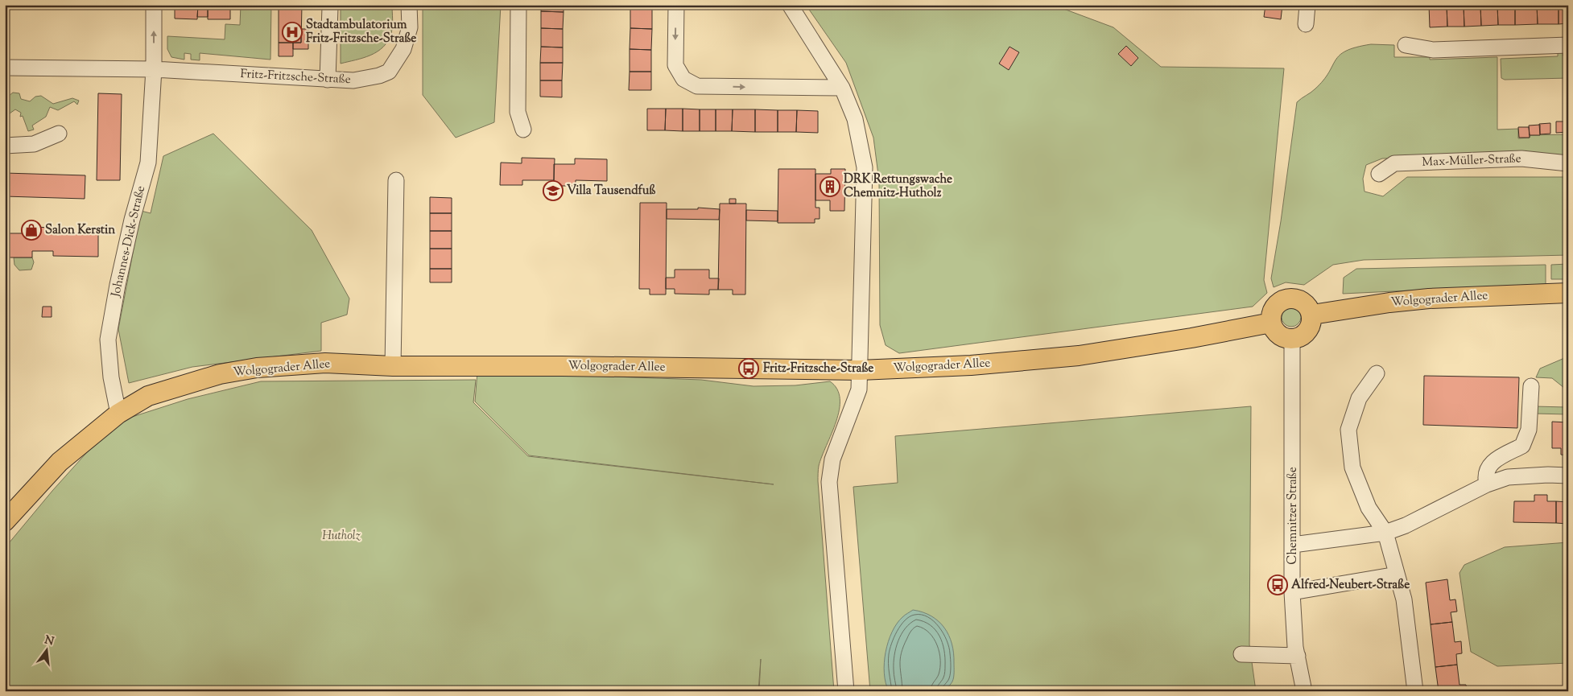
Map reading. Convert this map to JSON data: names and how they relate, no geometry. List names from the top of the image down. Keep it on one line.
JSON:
{"streets":{"main road":["Wolgograder Allee"],"street":["Fritz-Fritzsche-Straße","Max-Müller-Straße","Johannes-Dick-Straße","Chemnitzer Straße"]},"crossings":[["Fritz-Fritzsche-Straße","Johannes-Dick-Straße"],["Johannes-Dick-Straße","Wolgograder Allee"],["Wolgograder Allee","Chemnitzer Straße"]],"parks":["Hutholz"],"places":{"hospital":["Stadtambulatorium Fritz-Fritzsche-Straße"],"building":["DRK Rettungswache Chemnitz-Hutholz"],"school or university":["Villa Tausendfuß"],"shop":["Salon Kerstin"],"bus stop":["Fritz-Fritzsche-Straße","Alfred-Neubert-Straße"]},"north":"top"}
